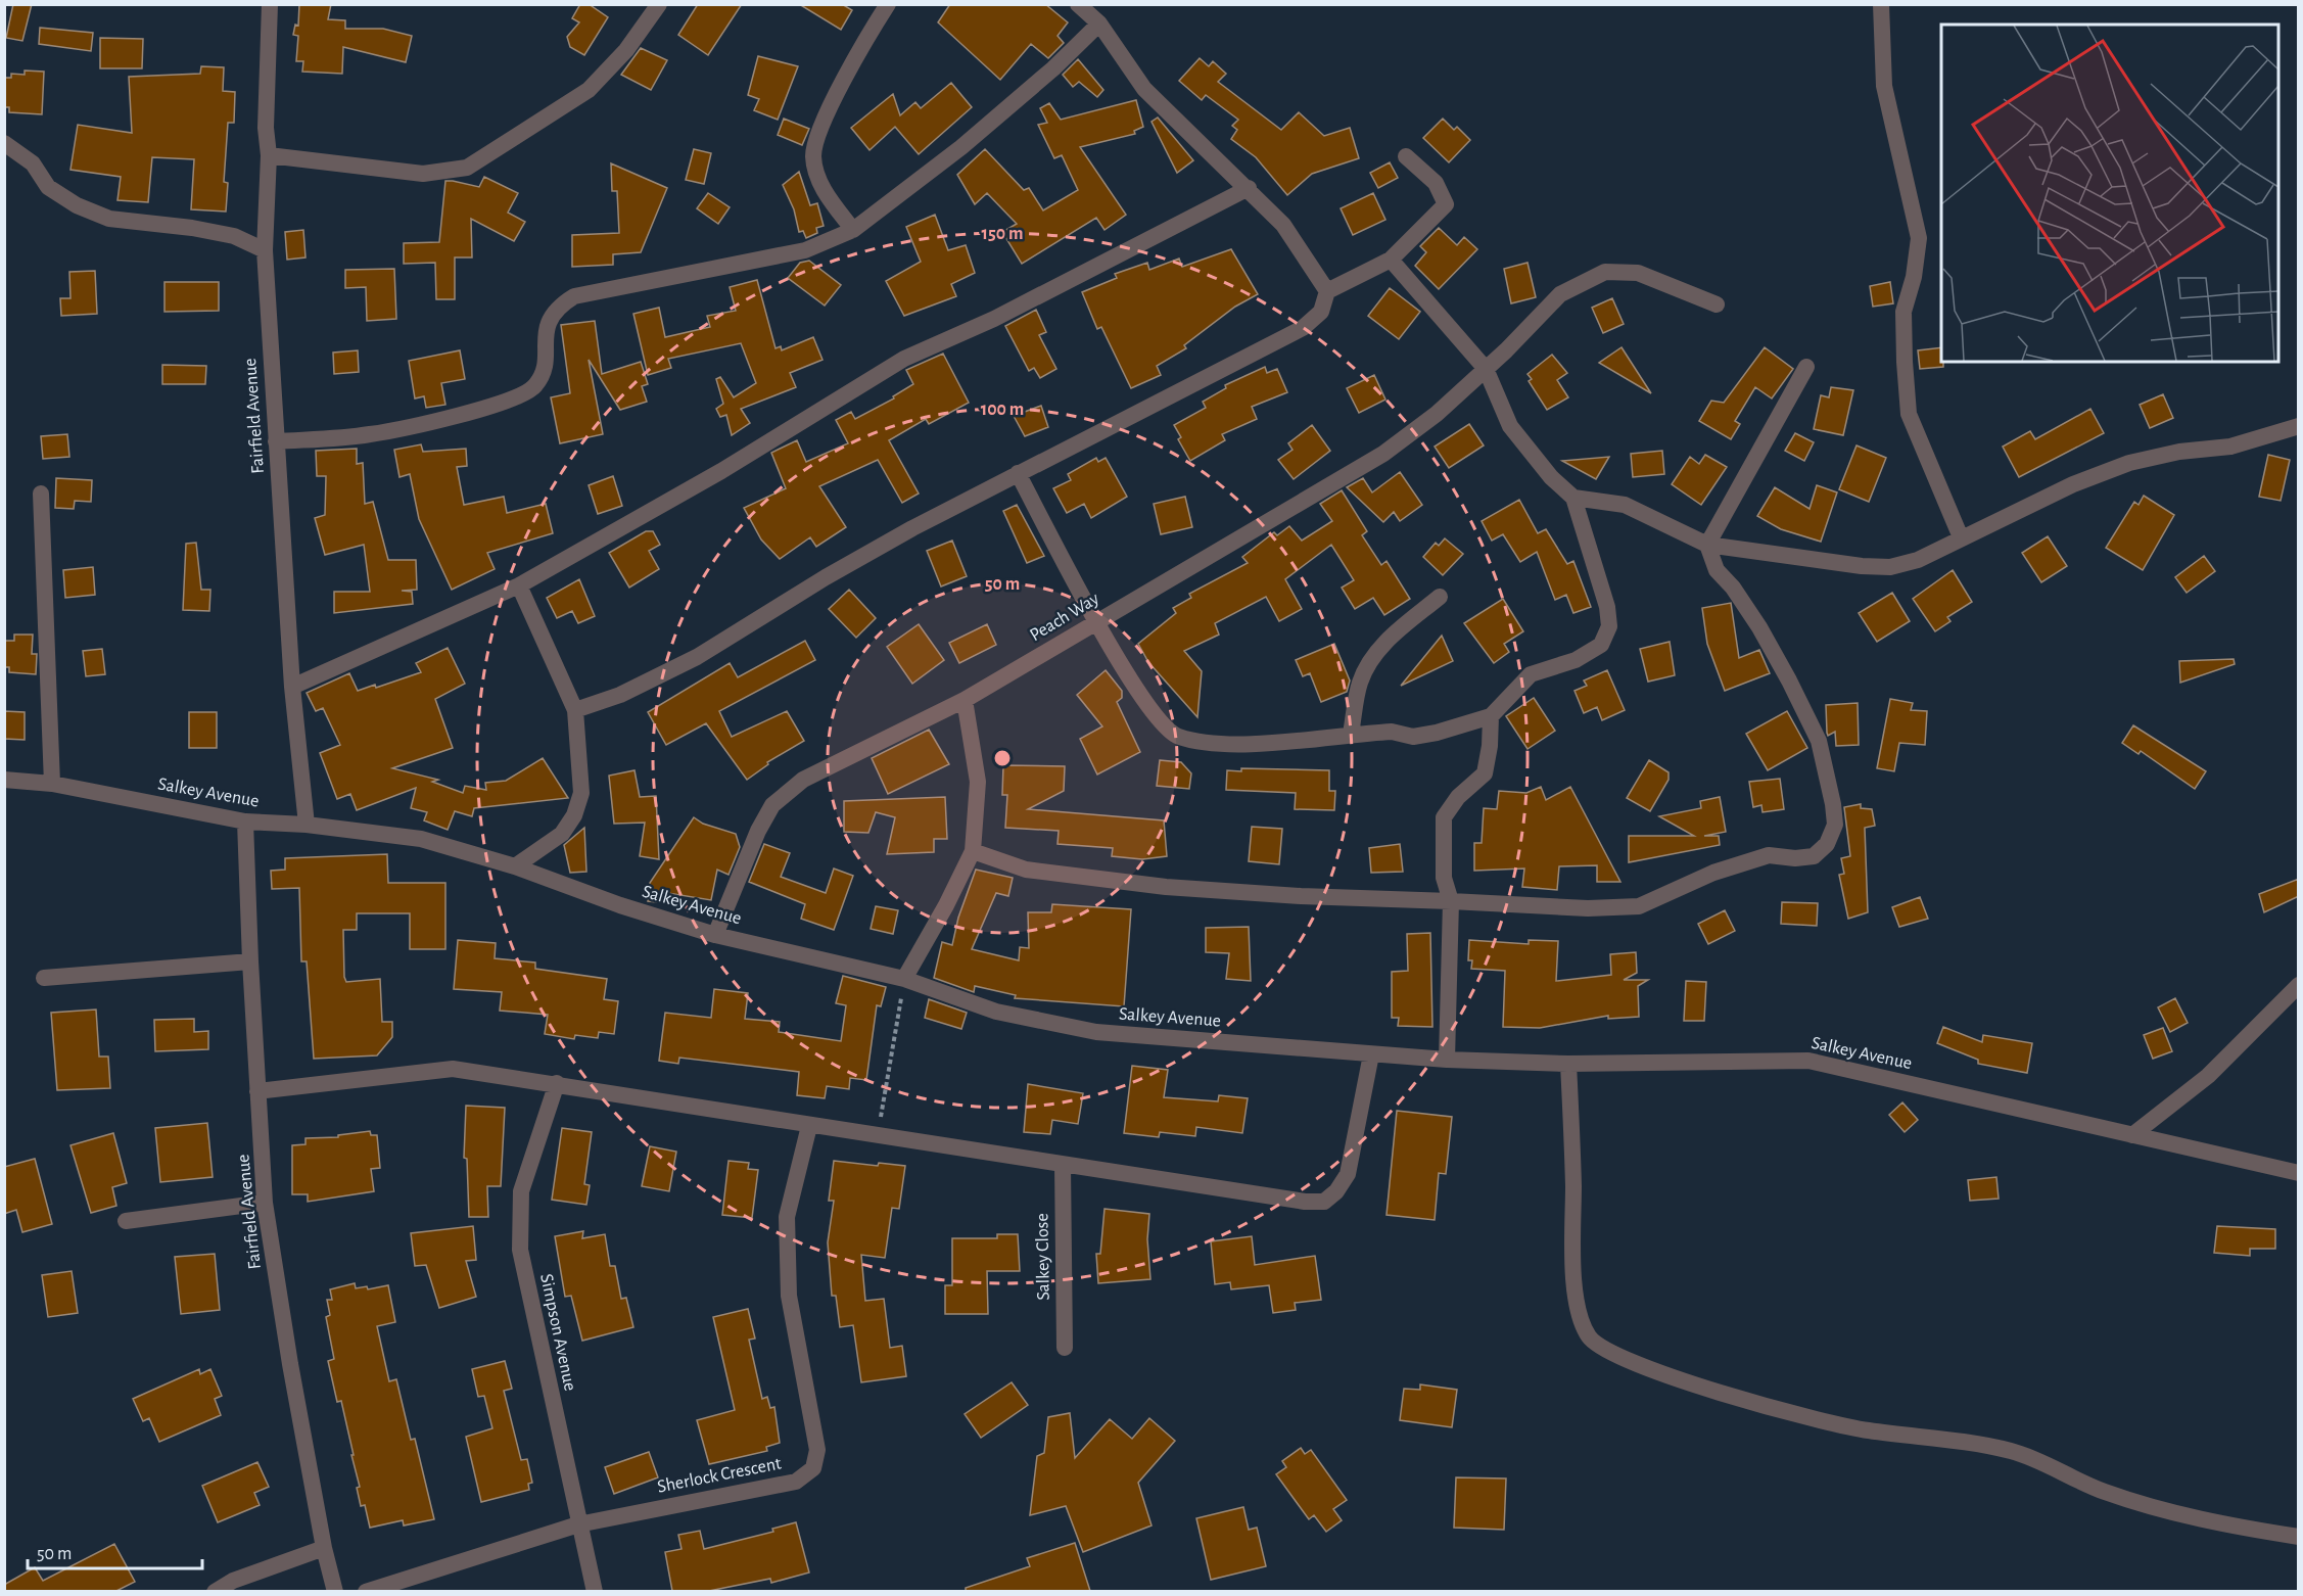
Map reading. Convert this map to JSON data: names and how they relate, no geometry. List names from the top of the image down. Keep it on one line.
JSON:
{"streets":{"street":["Fairfield Avenue","Peach Way","Salkey Avenue","Salkey Close","Simpson Avenue","Sherlock Crescent"]},"crossings":[["Fairfield Avenue","Salkey Avenue"],["Peach Way","Salkey Avenue"],["Simpson Avenue","Sherlock Crescent"]],"scale_bar":"50 m","rings":["150 m","100 m","50 m"]}
